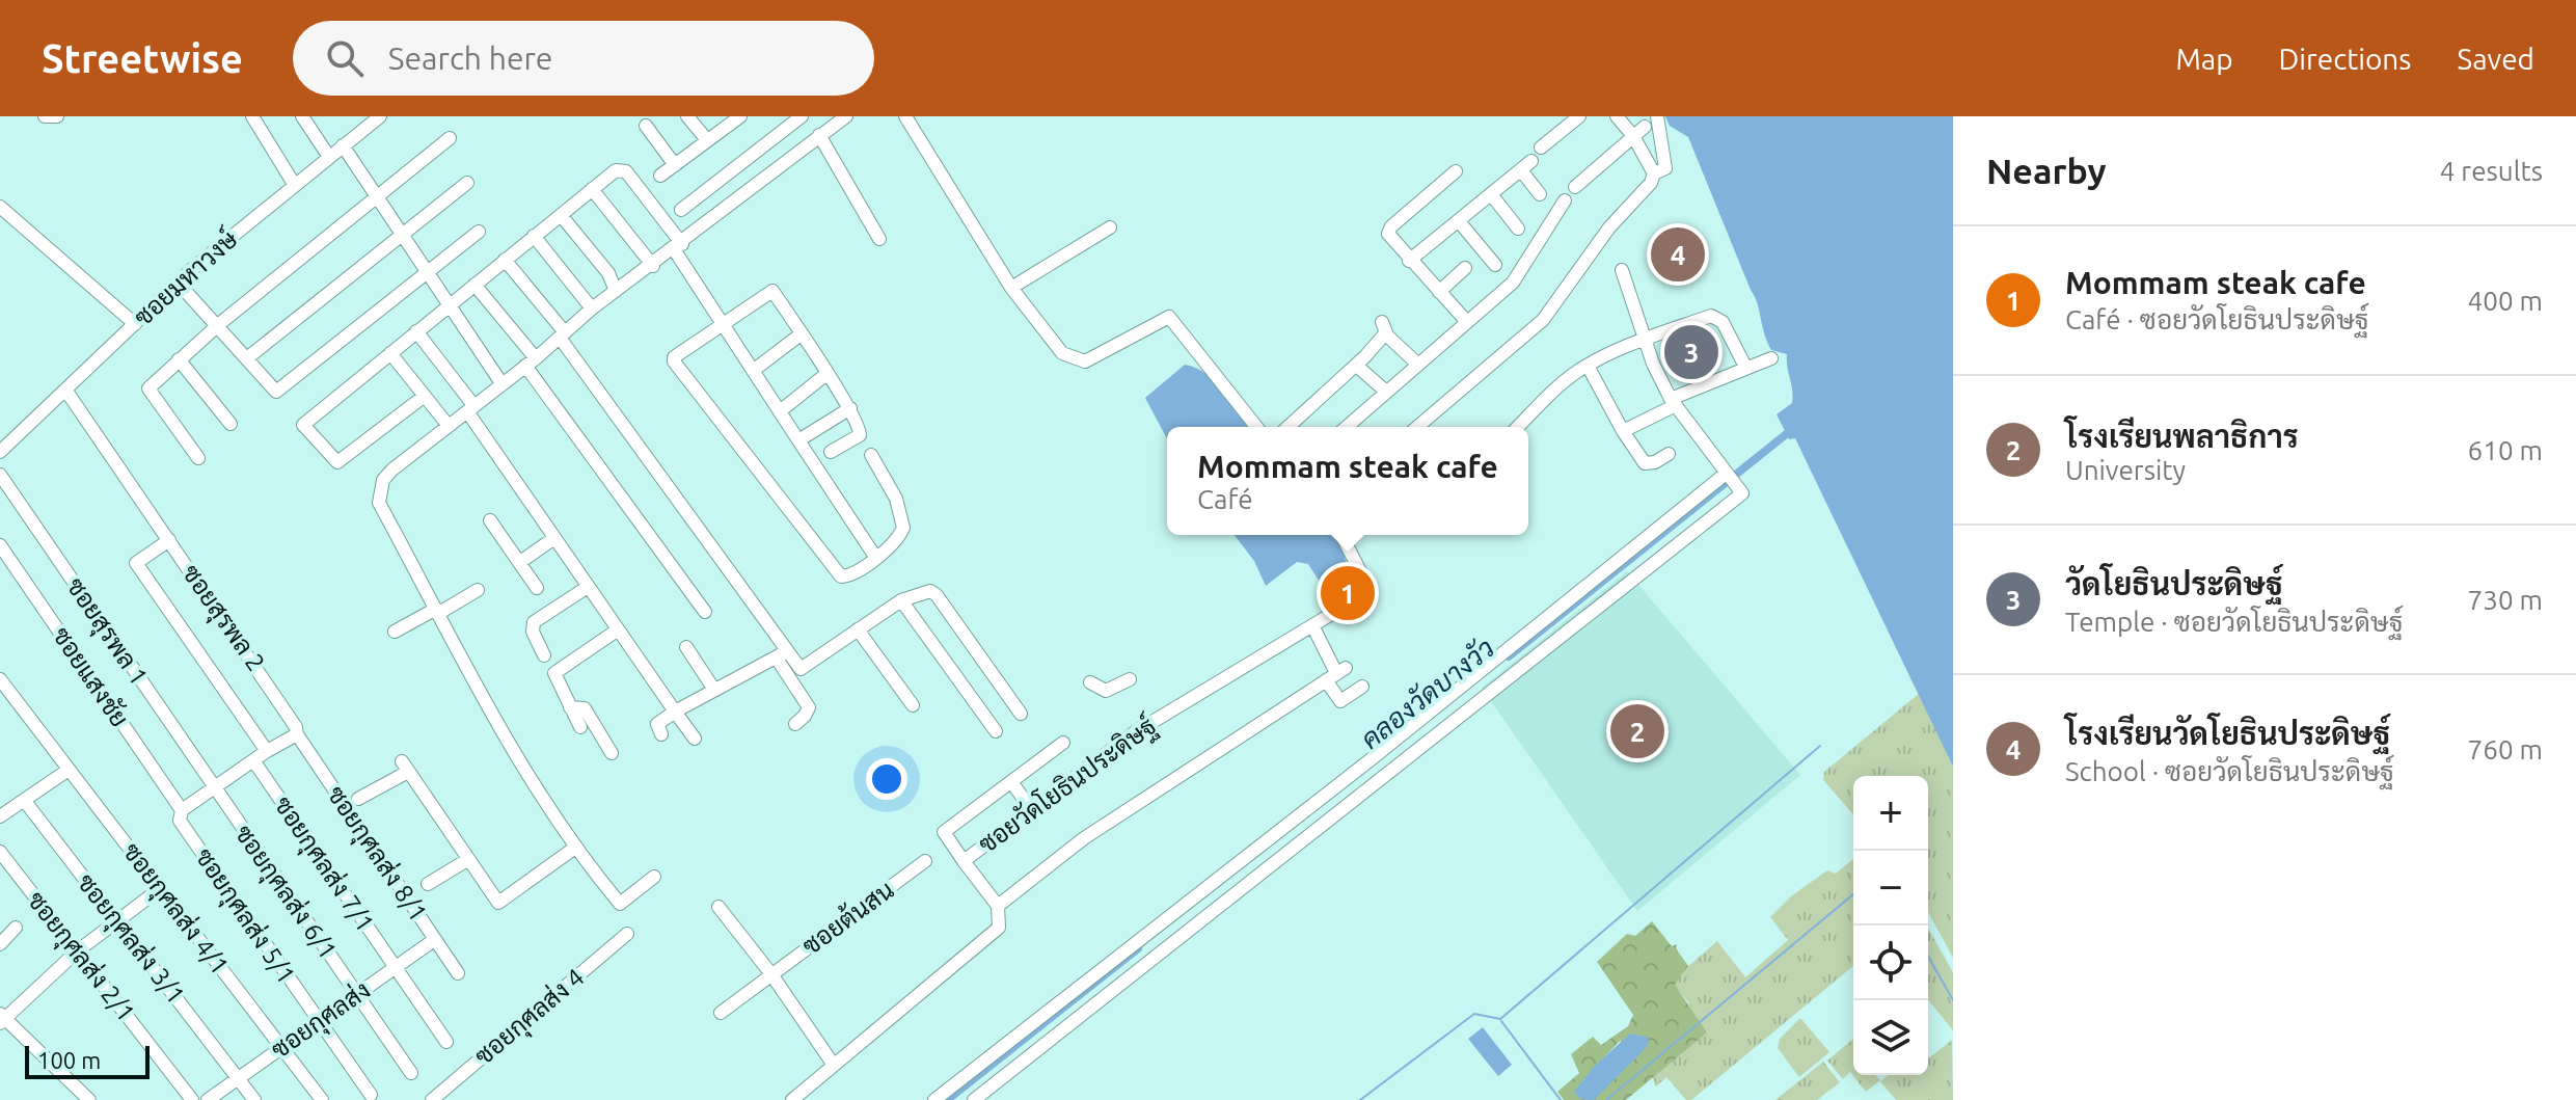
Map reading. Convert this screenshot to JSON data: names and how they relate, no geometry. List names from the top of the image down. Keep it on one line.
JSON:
{"streets":{"street":["ซอยมหาวงษ์","ซอยสุรพล 2","ซอยสุรพล 1","ซอยแสงชัย","ซอยวัดโยธินประดิษฐ์","ซอยกุศลส่ง 8/1","ซอยกุศลส่ง 7/1","ซอยกุศลส่ง 6/1","ซอยกุศลส่ง 4/1","ซอยกุศลส่ง 5/1","ซอยต้นสน","ซอยกุศลส่ง 3/1","ซอยกุศลส่ง 2/1","ซอยกุศลส่ง 4","ซอยกุศลส่ง"]},"crossings":[["ซอยมหาวงษ์","ซอยสุรพล 2"],["ซอยสุรพล 2","ซอยกุศลส่ง 8/1"],["ซอยสุรพล 1","ซอยกุศลส่ง 6/1"],["ซอยแสงชัย","ซอยกุศลส่ง 5/1"],["ซอยกุศลส่ง 8/1","ซอยกุศลส่ง"],["ซอยกุศลส่ง 7/1","ซอยกุศลส่ง"],["ซอยกุศลส่ง 6/1","ซอยกุศลส่ง"],["ซอยกุศลส่ง 4/1","ซอยกุศลส่ง"],["ซอยกุศลส่ง 5/1","ซอยกุศลส่ง"],["ซอยกุศลส่ง 3/1","ซอยกุศลส่ง"]],"water":["คลองวัดบางวัว"],"scale_bar":"100 m","page":{"header":"Streetwise","search":"Search here","nav":["Map","Directions","Saved"],"heading":["Nearby","4 results"],"pins":["4","3","1","2"],"list":[{"mark":"1","name":"Mommam steak cafe","note":"Café · ซอยวัดโยธินประดิษฐ์","value":"400 m"},{"mark":"2","name":"โรงเรียนพลาธิการ","note":"University","value":"610 m"},{"mark":"3","name":"วัดโยธินประดิษฐ์","note":"Temple · ซอยวัดโยธินประดิษฐ์","value":"730 m"},{"mark":"4","name":"โรงเรียนวัดโยธินประดิษฐ์","note":"School · ซอยวัดโยธินประดิษฐ์","value":"760 m"}],"popup":["Mommam steak cafe","Café"],"map_buttons":["+","−"],"scale":"100 m"}}
